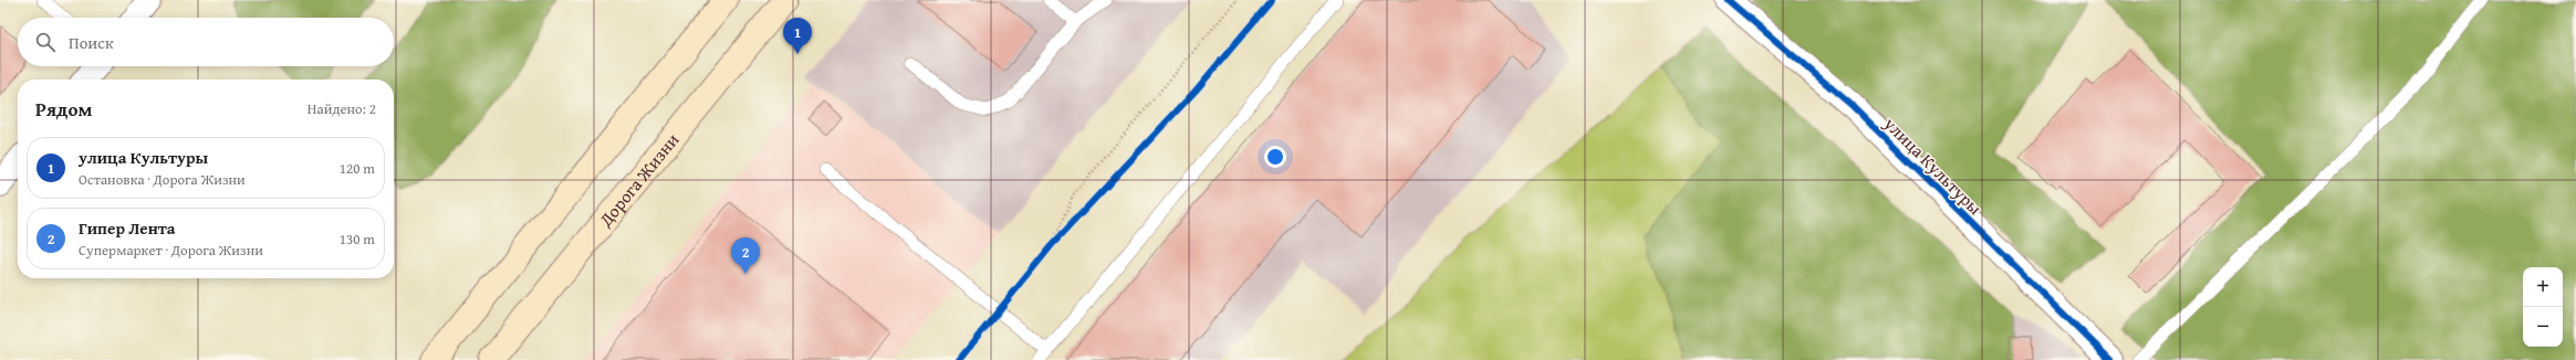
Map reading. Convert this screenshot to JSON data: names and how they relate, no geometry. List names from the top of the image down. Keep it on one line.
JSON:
{"streets":{"main road":["Дорога Жизни"],"street":["улица Культуры"]},"page":{"pins":["1","2"],"search":"Поиск","heading":["Рядом","Найдено: 2"],"list":[{"mark":"1","name":"улица Культуры","note":"Остановка · Дорога Жизни","value":"120 m"},{"mark":"2","name":"Гипер Лента","note":"Супермаркет · Дорога Жизни","value":"130 m"}],"map_buttons":["+","−"]}}
